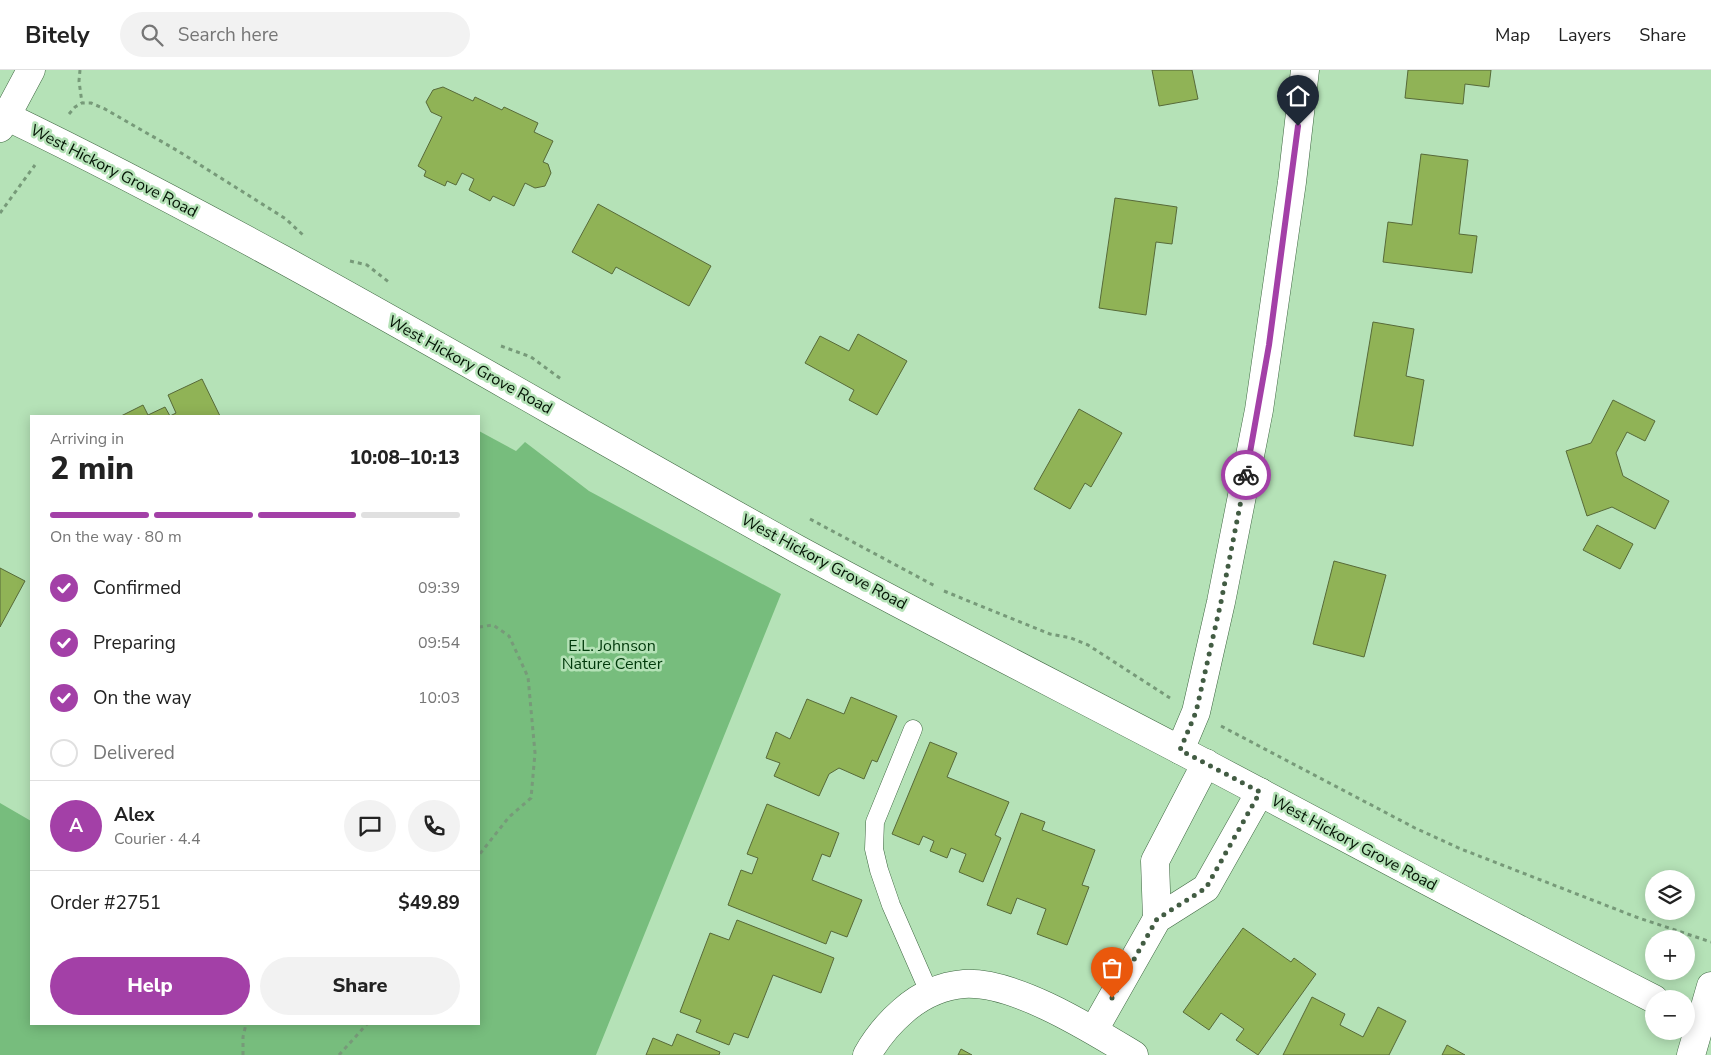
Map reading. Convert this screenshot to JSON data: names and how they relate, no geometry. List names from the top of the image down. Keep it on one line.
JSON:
{"streets":{"main road":["West Hickory Grove Road"]},"parks":["E.L. Johnson Nature Center"],"page":{"header":"Bitely","search":"Search here","nav":["Map","Layers","Share"],"heading":["2 min","Arriving in","10:08–10:13"],"panel":["Alex","Courier · 4.4","Order #2751","$49.89"],"bar":"On the way · 80 m","list":[["Confirmed","09:39"],["Preparing","09:54"],["On the way","10:03"],"Delivered"],"round":"A","map_buttons":["+","−"],"buttons":["Help","Share"]}}
